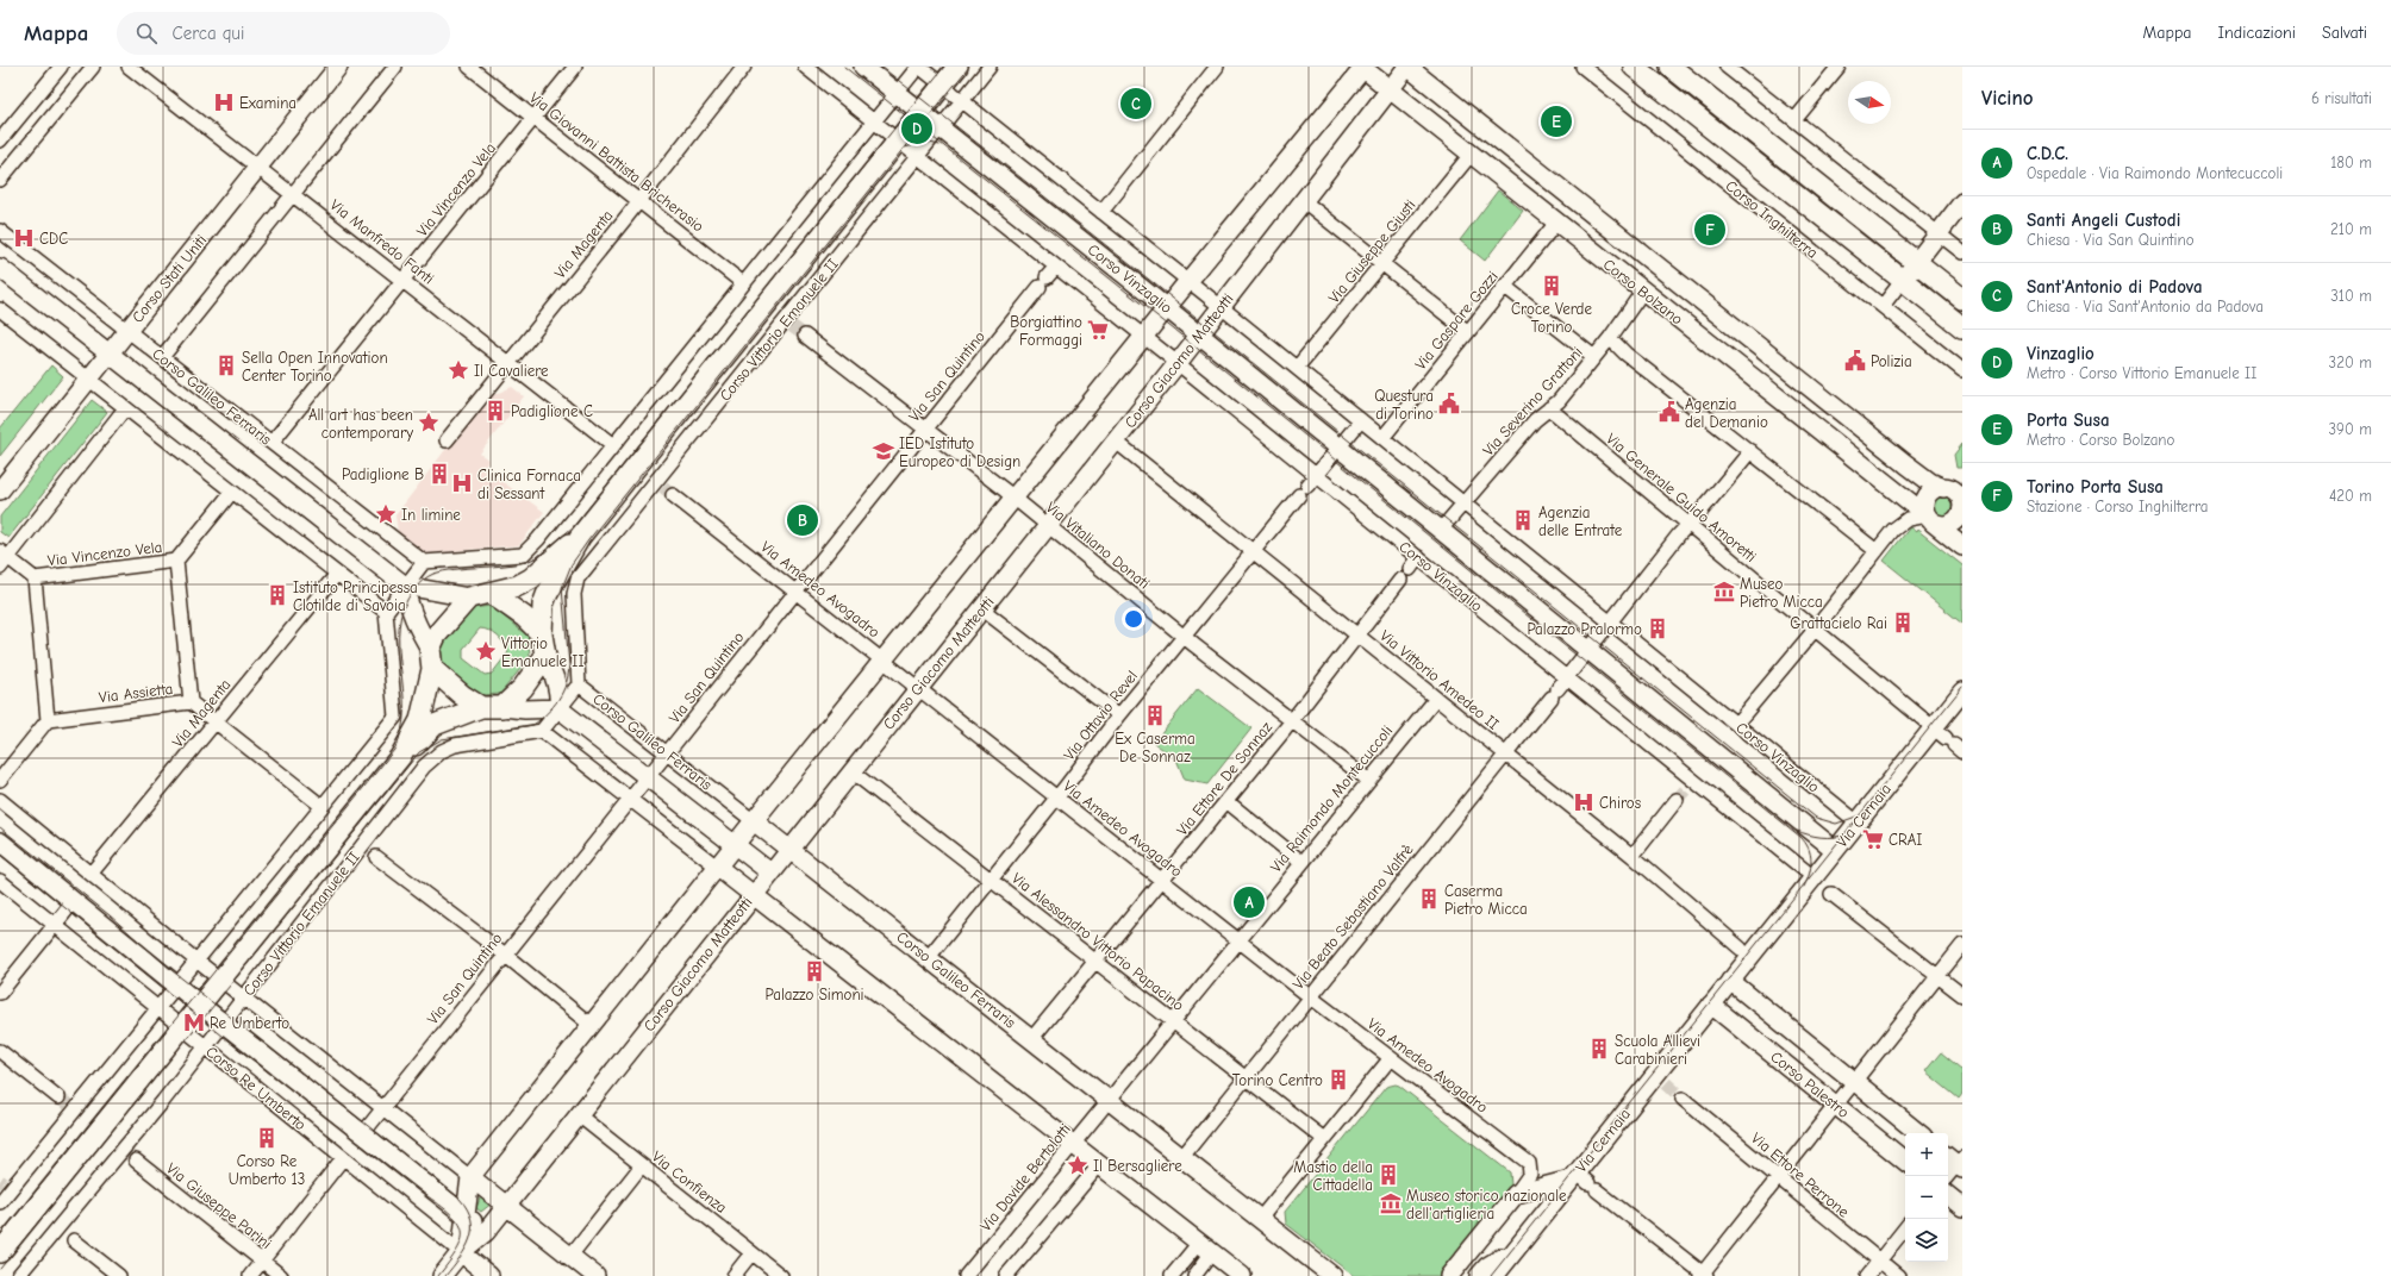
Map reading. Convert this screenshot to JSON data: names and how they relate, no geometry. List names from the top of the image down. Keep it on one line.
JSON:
{"streets":{"main road":["Corso Vittorio Emanuele II"],"street":["Via Giovanni Battista Bricherasio","Via Vincenzo Vela","Corso Inghilterra","Via Manfredo Fanti","Via Magenta","Via Giuseppe Giusti","Corso Stati Uniti","Corso Vinzaglio","Corso Bolzano","Via Gaspare Gozzi","Corso Giacomo Matteotti","Via San Quintino","Corso Galileo Ferraris","Via Severino Grattoni","Via Generale Guido Amoretti","Via Vitaliano Donati","Via Amedeo Avogadro","Via Vittorio Amedeo II","Via Assietta","Via Ottavio Revel","Via Ettore De Sonnaz","Via Raimondo Montecuccoli","Via Cernaia","Via Beato Sebastiano Valfrè","Via Alessandro Vittorio Papacino","Corso Palestro","Corso Re Umberto","Via Ettore Perrone","Via Davide Bertolotti","Via Confienza","Via Giuseppe Parini"]},"crossings":[["Via Giovanni Battista Bricherasio","Via Vincenzo Vela"],["Via Giovanni Battista Bricherasio","Via Magenta"],["Via Vincenzo Vela","Via Manfredo Fanti"],["Via Vincenzo Vela","Corso Galileo Ferraris"],["Via Vincenzo Vela","Via Assietta"],["Via Manfredo Fanti","Via Magenta"],["Via Manfredo Fanti","Corso Stati Uniti"],["Via Giuseppe Giusti","Corso Vinzaglio"],["Via Giuseppe Giusti","Corso Bolzano"],["Corso Stati Uniti","Corso Galileo Ferraris"],["Corso Vinzaglio","Via Gaspare Gozzi"],["Corso Vinzaglio","Corso Vittorio Emanuele II"],["Corso Vinzaglio","Corso Giacomo Matteotti"],["Corso Vinzaglio","Via San Quintino"],["Corso Vinzaglio","Via Severino Grattoni"],["Corso Vinzaglio","Via Ottavio Revel"],["Corso Vinzaglio","Via Cernaia"],["Corso Vinzaglio","Via Beato Sebastiano Valfrè"],["Corso Bolzano","Via Gaspare Gozzi"],["Corso Bolzano","Corso Giacomo Matteotti"],["Corso Bolzano","Via Severino Grattoni"],["Corso Vittorio Emanuele II","Corso Galileo Ferraris"],["Corso Vittorio Emanuele II","Via Amedeo Avogadro"],["Corso Vittorio Emanuele II","Corso Re Umberto"],["Corso Vittorio Emanuele II","Via Giuseppe Parini"],["Corso Giacomo Matteotti","Corso Galileo Ferraris"],["Corso Giacomo Matteotti","Via Vitaliano Donati"],["Corso Giacomo Matteotti","Via Amedeo Avogadro"],["Corso Giacomo Matteotti","Via Vittorio Amedeo II"],["Corso Giacomo Matteotti","Via Alessandro Vittorio Papacino"],["Corso Giacomo Matteotti","Corso Re Umberto"],["Corso Giacomo Matteotti","Via Confienza"],["Via San Quintino","Corso Galileo Ferraris"],["Via San Quintino","Via Vitaliano Donati"],["Via San Quintino","Via Amedeo Avogadro"],["Via San Quintino","Corso Re Umberto"],["Corso Galileo Ferraris","Via Ottavio Revel"],["Corso Galileo Ferraris","Via Ettore De Sonnaz"],["Corso Galileo Ferraris","Via Raimondo Montecuccoli"],["Corso Galileo Ferraris","Via Beato Sebastiano Valfrè"],["Corso Galileo Ferraris","Via Davide Bertolotti"],["Via Severino Grattoni","Via Generale Guido Amoretti"],["Via Generale Guido Amoretti","Via Cernaia"],["Via Vitaliano Donati","Via Ottavio Revel"],["Via Vitaliano Donati","Via Ettore De Sonnaz"],["Via Vitaliano Donati","Via Raimondo Montecuccoli"],["Via Amedeo Avogadro","Via Ottavio Revel"],["Via Amedeo Avogadro","Via Ettore De Sonnaz"],["Via Amedeo Avogadro","Via Raimondo Montecuccoli"],["Via Amedeo Avogadro","Via Beato Sebastiano Valfrè"],["Via Vittorio Amedeo II","Via Ottavio Revel"],["Via Vittorio Amedeo II","Via Ettore De Sonnaz"],["Via Vittorio Amedeo II","Via Raimondo Montecuccoli"],["Via Vittorio Amedeo II","Via Cernaia"],["Via Vittorio Amedeo II","Via Beato Sebastiano Valfrè"],["Via Ottavio Revel","Via Alessandro Vittorio Papacino"],["Via Ettore De Sonnaz","Via Alessandro Vittorio Papacino"],["Via Raimondo Montecuccoli","Via Alessandro Vittorio Papacino"],["Via Raimondo Montecuccoli","Via Davide Bertolotti"],["Via Cernaia","Corso Palestro"],["Via Beato Sebastiano Valfrè","Via Alessandro Vittorio Papacino"]],"places":{"hospital":["Examina","CDC","Clinica Fornaca di Sessant","Chiros"],"building":["Croce Verde Torino","Sella Open Innovation Center Torino","Padiglione C","Padiglione B","Agenzia delle Entrate","Istituto Principessa Clotilde di Savoia","Grattacielo Rai","Palazzo Pralormo","Ex Caserma De Sonnaz","Caserma Pietro Micca","Palazzo Simoni","Scuola Allievi Carabinieri","Torino Centro","Corso Re Umberto 13","Mastio della Cittadella"],"supermarket":["Borgiattino Formaggi","CRAI"],"public building":["Polizia","Questura di Torino","Agenzia del Demanio"],"place":["Il Cavaliere","All art has been contemporary","In limine","Vittorio Emanuele II","Il Bersagliere"],"school or university":["IED Istituto Europeo di Design"],"museum":["Museo Pietro Micca","Museo storico nazionale dell'artiglieria"],"metro station":["Re Umberto"]},"north":"right","page":{"header":"Mappa","search":"Cerca qui","nav":["Mappa","Indicazioni","Salvati"],"heading":["Vicino","6 risultati"],"pins":["C","E","D","F","B","A"],"list":[{"mark":"A","name":"C.D.C.","note":"Ospedale · Via Raimondo Montecuccoli","value":"180 m"},{"mark":"B","name":"Santi Angeli Custodi","note":"Chiesa · Via San Quintino","value":"210 m"},{"mark":"C","name":"Sant'Antonio di Padova","note":"Chiesa · Via Sant'Antonio da Padova","value":"310 m"},{"mark":"D","name":"Vinzaglio","note":"Metro · Corso Vittorio Emanuele II","value":"320 m"},{"mark":"E","name":"Porta Susa","note":"Metro · Corso Bolzano","value":"390 m"},{"mark":"F","name":"Torino Porta Susa","note":"Stazione · Corso Inghilterra","value":"420 m"}],"map_buttons":["+","−"]}}
